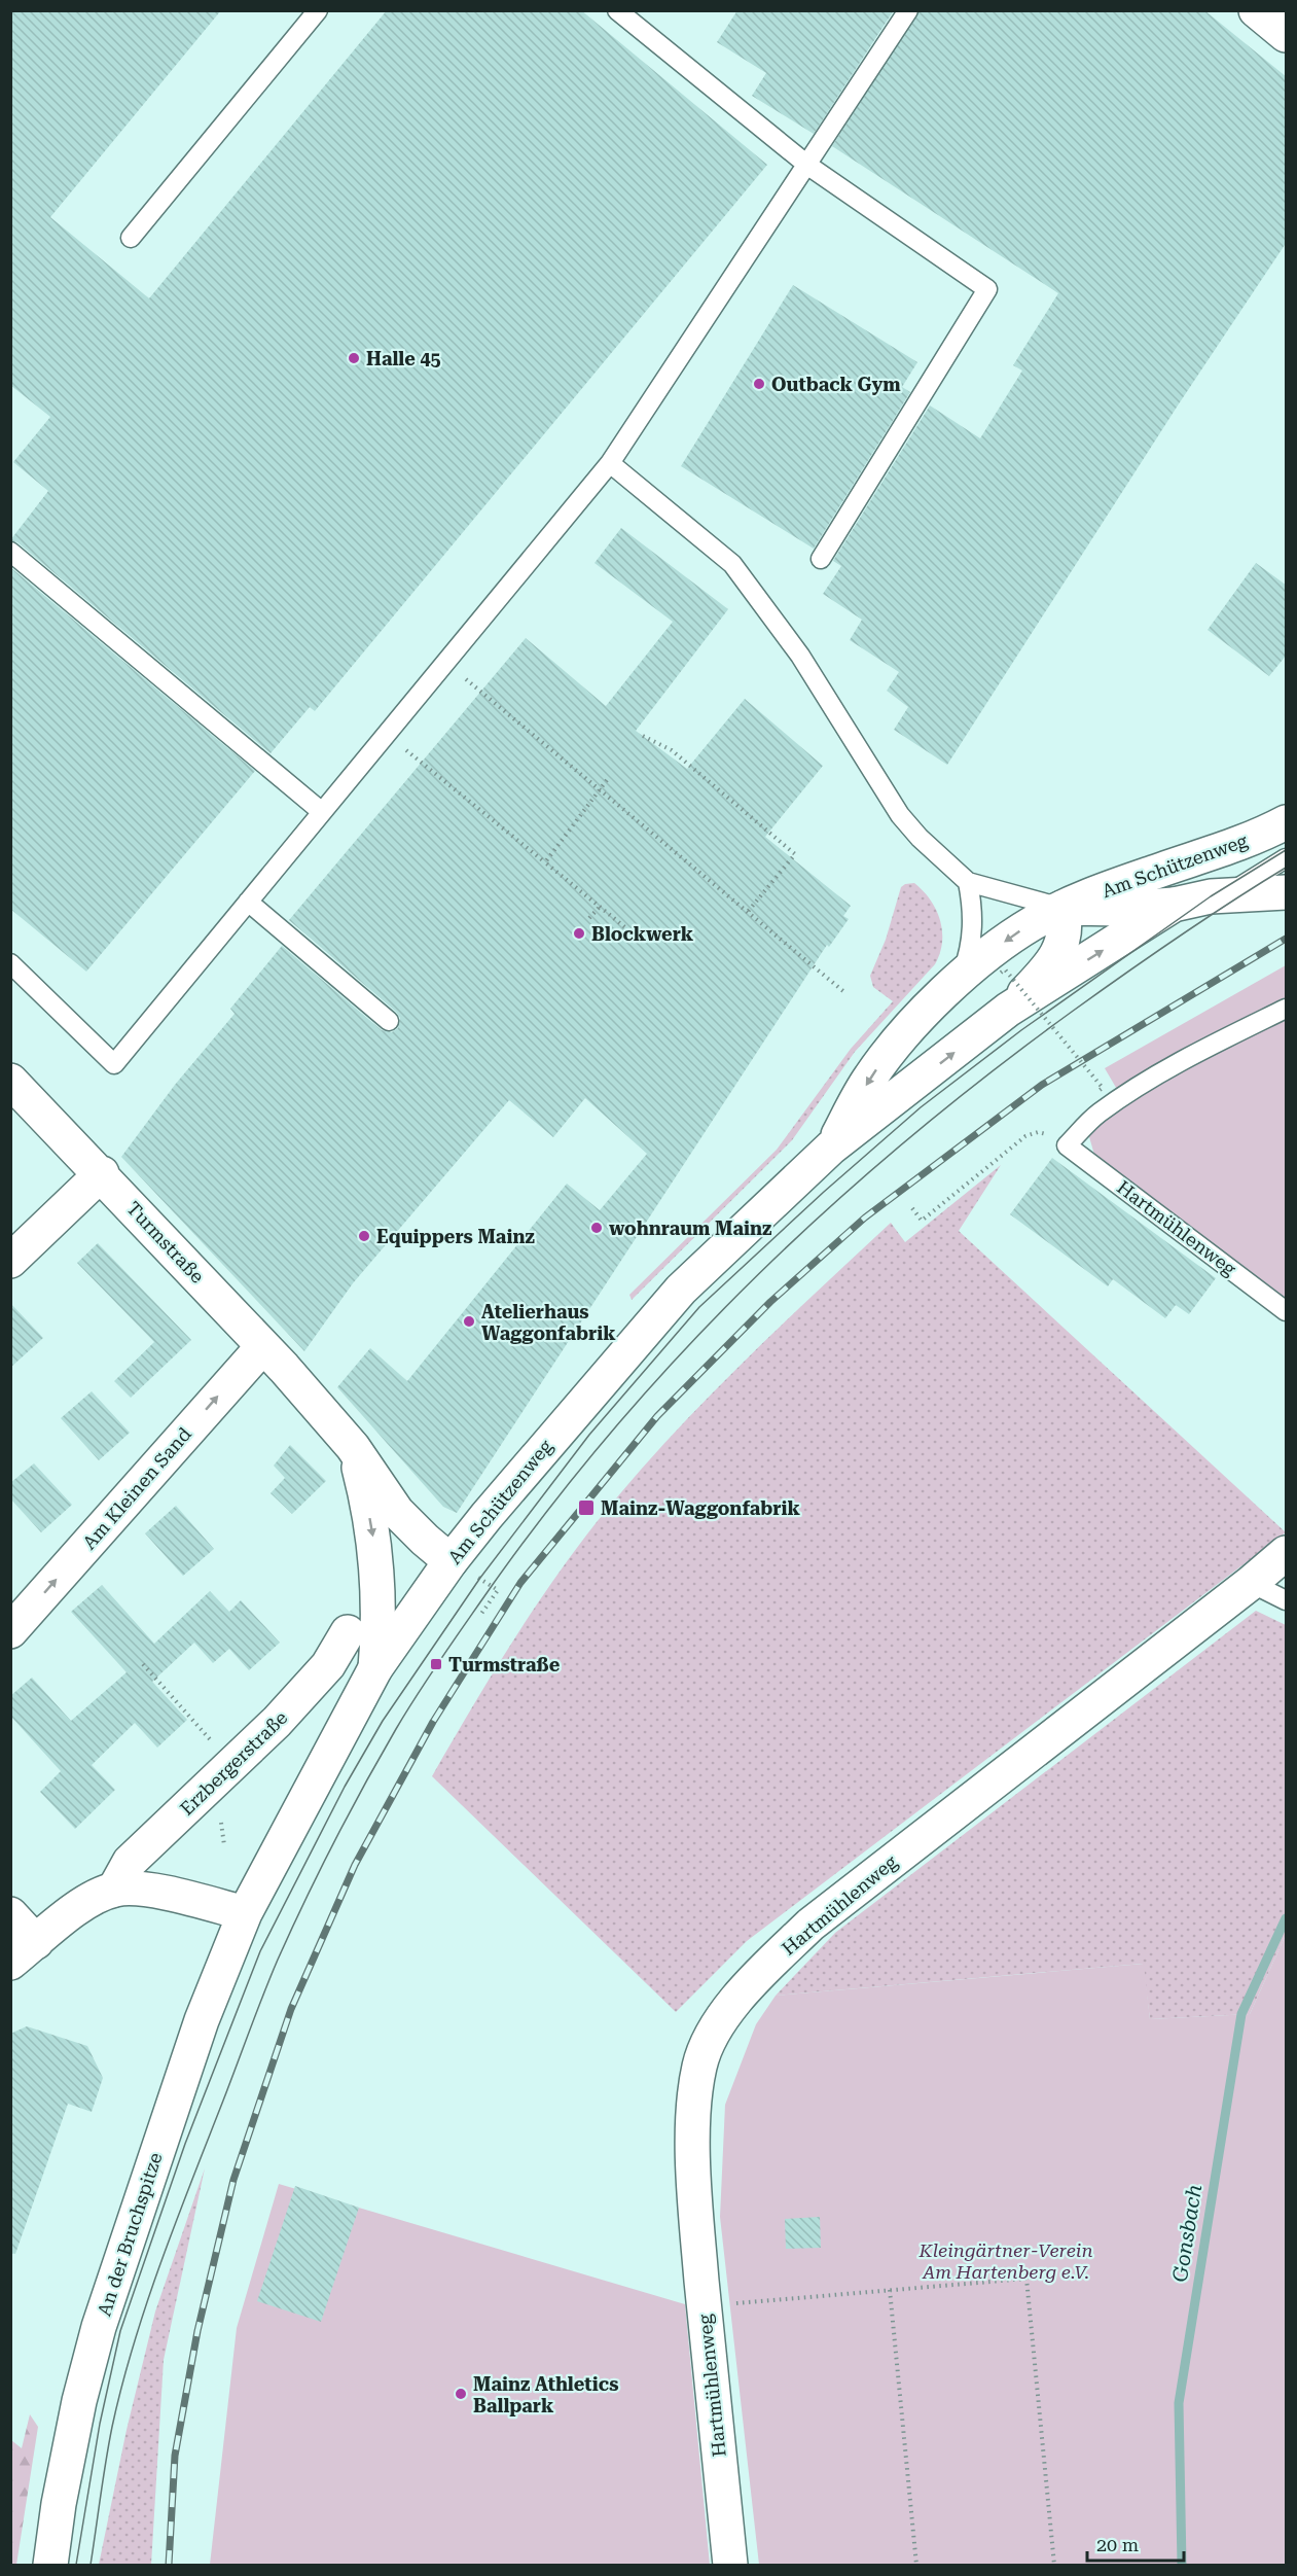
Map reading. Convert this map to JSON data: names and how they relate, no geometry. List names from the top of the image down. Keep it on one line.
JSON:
{"streets":{"street":["Am Schützenweg","Hartmühlenweg","Turmstraße","Am Kleinen Sand","Erzbergerstraße","An der Bruchspitze"]},"crossings":[["Am Schützenweg","Turmstraße"],["Am Schützenweg","An der Bruchspitze"],["Turmstraße","Am Kleinen Sand"]],"one_way":["Am Kleinen Sand"],"water":["Gonsbach"],"parks":["Kleingärtner-Verein Am Hartenberg e.V."],"places":{"other":["Halle 45","Outback Gym","Blockwerk","wohnraum Mainz","Equippers Mainz","Atelierhaus Waggonfabrik","Mainz Athletics Ballpark"],"transit":["Mainz-Waggonfabrik","Turmstraße"]},"scale_bar":"20 m"}
